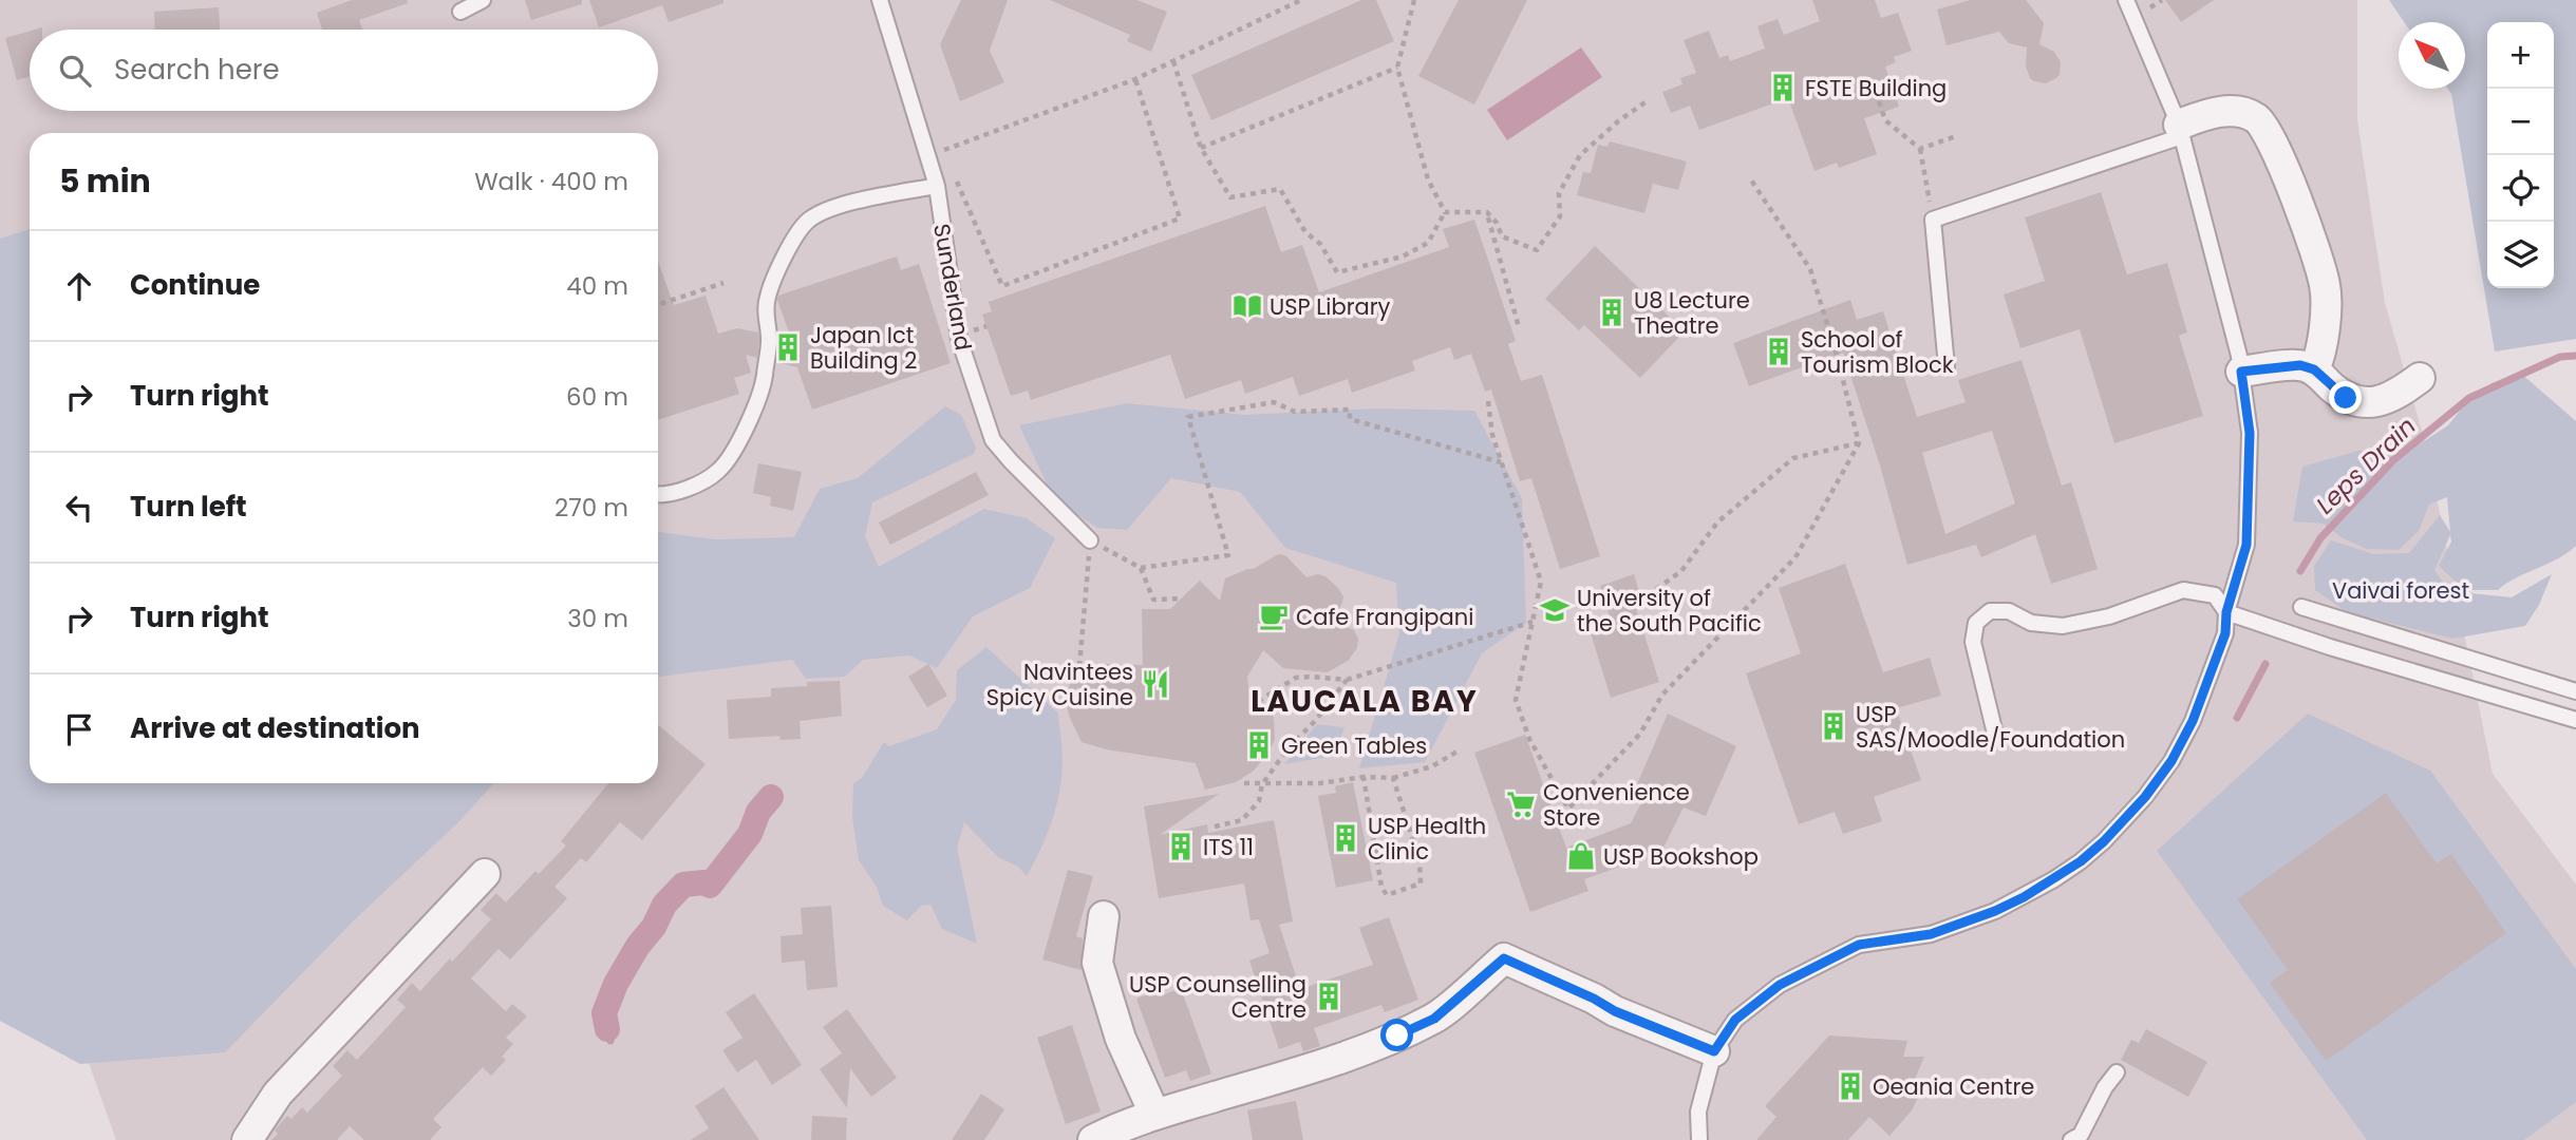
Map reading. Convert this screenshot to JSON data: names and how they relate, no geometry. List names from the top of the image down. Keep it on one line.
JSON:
{"streets":{"lane":["Sunderland"]},"districts":["LAUCALA BAY"],"water":["Leps Drain"],"parks":["Vaivai forest"],"places":{"building":["FSTE Building","U8 Lecture Theatre","Japan Ict Building 2","School of Tourism Block","USP SAS/Moodle/Foundation","Green Tables","USP Health Clinic","ITS 11","USP Counselling Centre","Oeania Centre"],"library":["USP Library"],"school or university":["University of the South Pacific"],"cafe":["Cafe Frangipani"],"restaurant":["Navintees Spicy Cuisine"],"supermarket":["Convenience Store"],"shop":["USP Bookshop"]},"north":"top left","page":{"map_buttons":["+","−"],"search":"Search here","heading":["5 min","Walk · 400 m"],"list":[["Continue","40 m"],["Turn right","60 m"],["Turn left","270 m"],["Turn right","30 m"],"Arrive at destination"]}}
